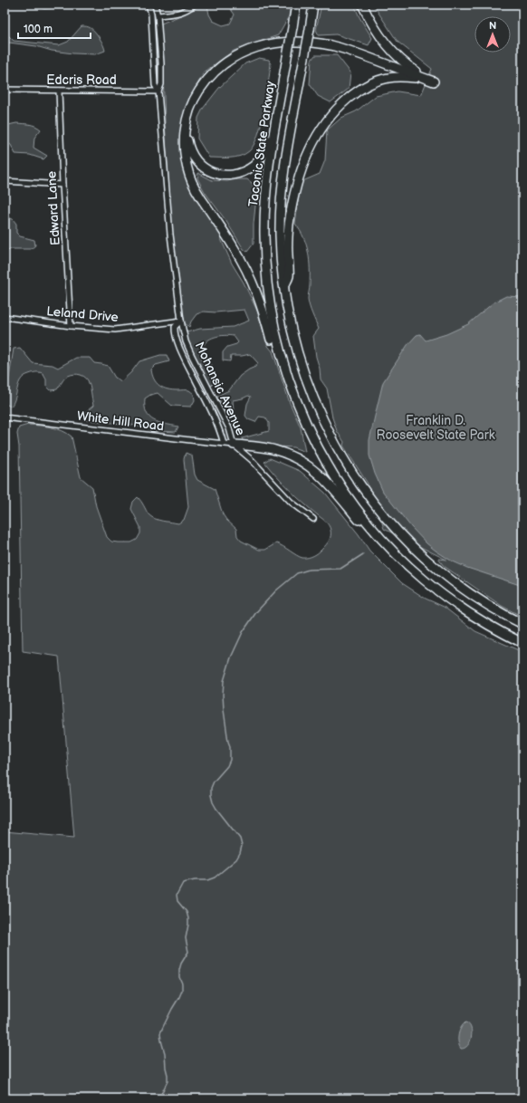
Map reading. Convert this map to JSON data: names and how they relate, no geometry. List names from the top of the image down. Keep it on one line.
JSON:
{"streets":{"highway":["Taconic State Parkway"],"street":["Edcris Road","Edward Lane","Leland Drive","Mohansic Avenue","White Hill Road"]},"crossings":[["Edcris Road","Edward Lane"],["Edcris Road","Mohansic Avenue"],["Edward Lane","Leland Drive"],["Leland Drive","Mohansic Avenue"],["Mohansic Avenue","White Hill Road"]],"parks":["Franklin D. Roosevelt State Park"],"scale_bar":"100 m","north":"top"}
